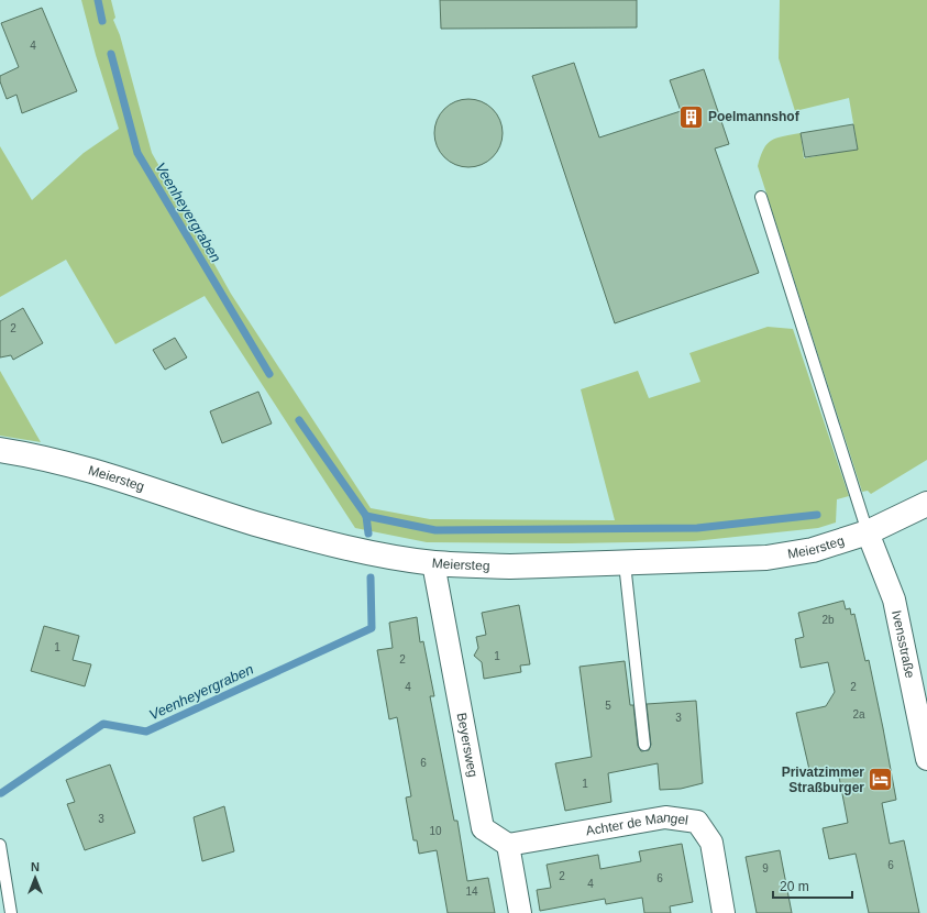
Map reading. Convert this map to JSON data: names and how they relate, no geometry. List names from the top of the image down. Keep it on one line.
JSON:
{"streets":{"street":["Meiersteg","Ivensstraße","Beyersweg","Achter de Mangel"]},"crossings":[["Meiersteg","Ivensstraße"],["Meiersteg","Beyersweg"],["Beyersweg","Achter de Mangel"]],"water":["Veenheyergraben"],"places":{"building":["Poelmannshof"],"hotel":["Privatzimmer Straßburger"]},"house_numbers":["4","2","2b","1","1","2","4","2","5","2a","3","6","1","3","10","6","9","2","6","4","14"],"scale_bar":"20 m","north":"top"}
